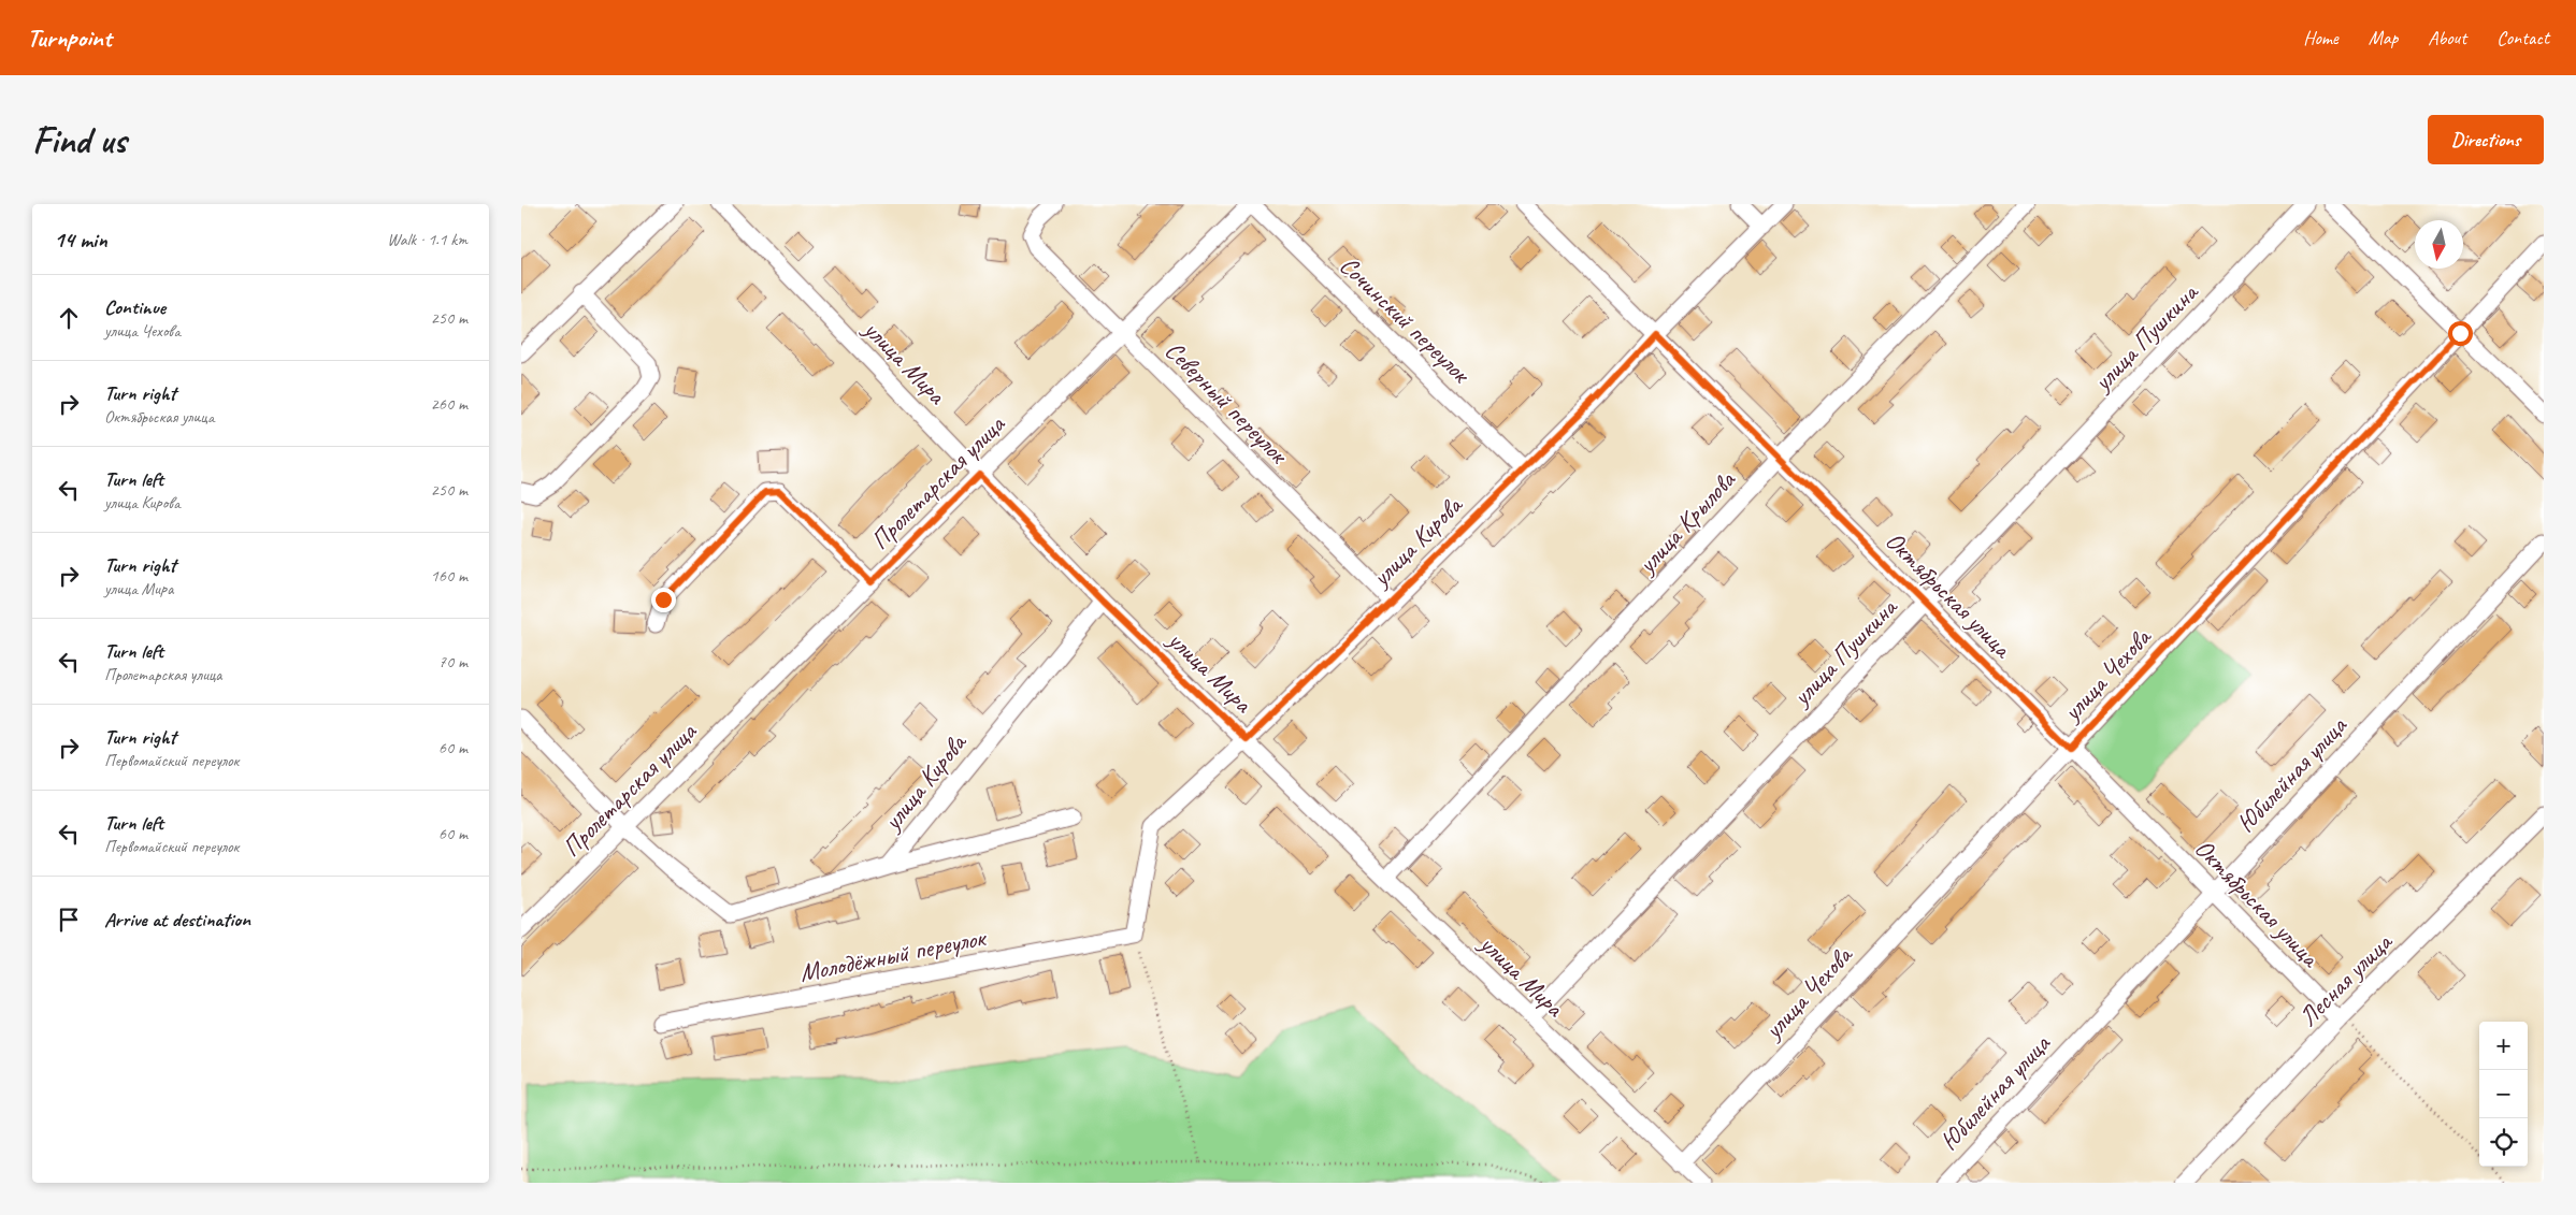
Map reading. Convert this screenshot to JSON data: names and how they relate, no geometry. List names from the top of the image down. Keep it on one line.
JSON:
{"streets":{"street":["Сочинский переулок","улица Пушкина","улица Мира","Северный переулок","Пролетарская улица","улица Крылова","улица Кирова","Октябрьская улица","улица Чехова","Юбилейная улица","Молодёжный переулок","Лесная улица"]},"crossings":[["Сочинский переулок","Пролетарская улица"],["Сочинский переулок","улица Кирова"],["улица Пушкина","улица Мира"],["улица Пушкина","Октябрьская улица"],["улица Мира","Пролетарская улица"],["улица Мира","улица Крылова"],["улица Мира","улица Кирова"],["улица Мира","улица Чехова"],["Северный переулок","Пролетарская улица"],["Северный переулок","улица Кирова"],["Пролетарская улица","улица Кирова"],["улица Крылова","Октябрьская улица"],["улица Кирова","Октябрьская улица"],["улица Кирова","Молодёжный переулок"],["Октябрьская улица","улица Чехова"],["Октябрьская улица","Юбилейная улица"],["Октябрьская улица","Лесная улица"]],"north":"bottom","page":{"header":"Turnpoint","nav":["Home","Map","About","Contact"],"buttons":"Directions","title":"Find us","heading":["14 min","Walk · 1.1 km"],"list":[["Continue","улица Чехова","250 m"],["Turn right","Октябрьская улица","260 m"],["Turn left","улица Кирова","250 m"],["Turn right","улица Мира","160 m"],["Turn left","Пролетарская улица","70 m"],["Turn right","Первомайский переулок","60 m"],["Turn left","Первомайский переулок","60 m"],"Arrive at destination"],"map_buttons":["+","−"]}}
